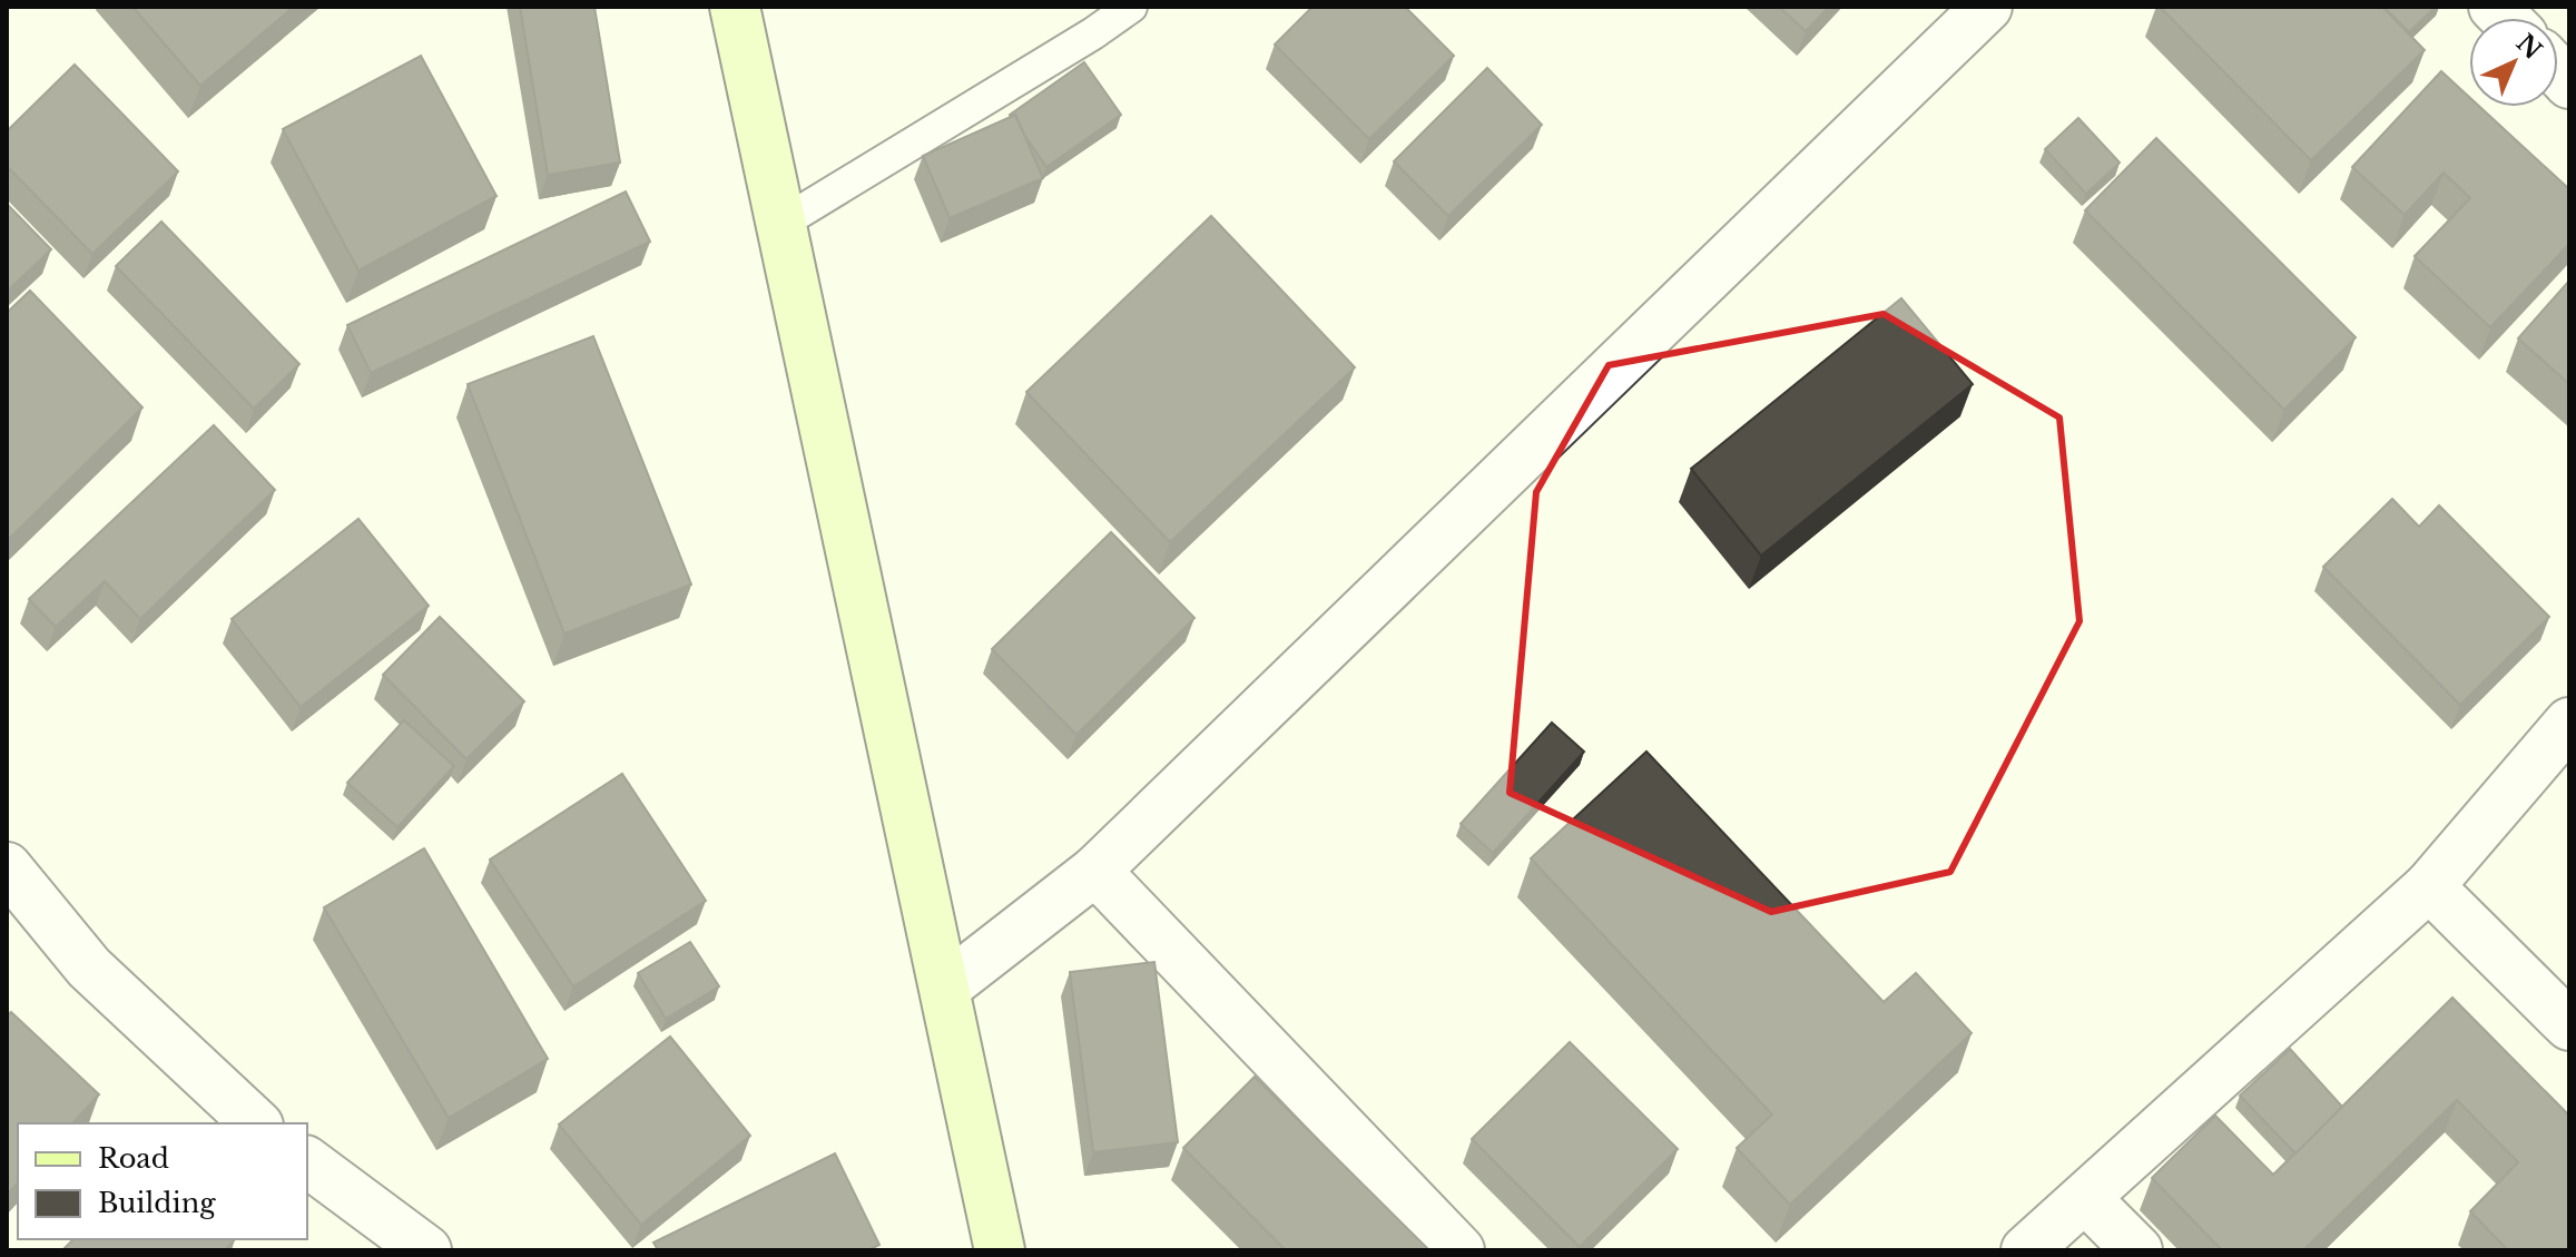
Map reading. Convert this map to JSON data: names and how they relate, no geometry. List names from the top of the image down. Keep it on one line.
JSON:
{"legend":["Road","Building"],"north":"top right"}
